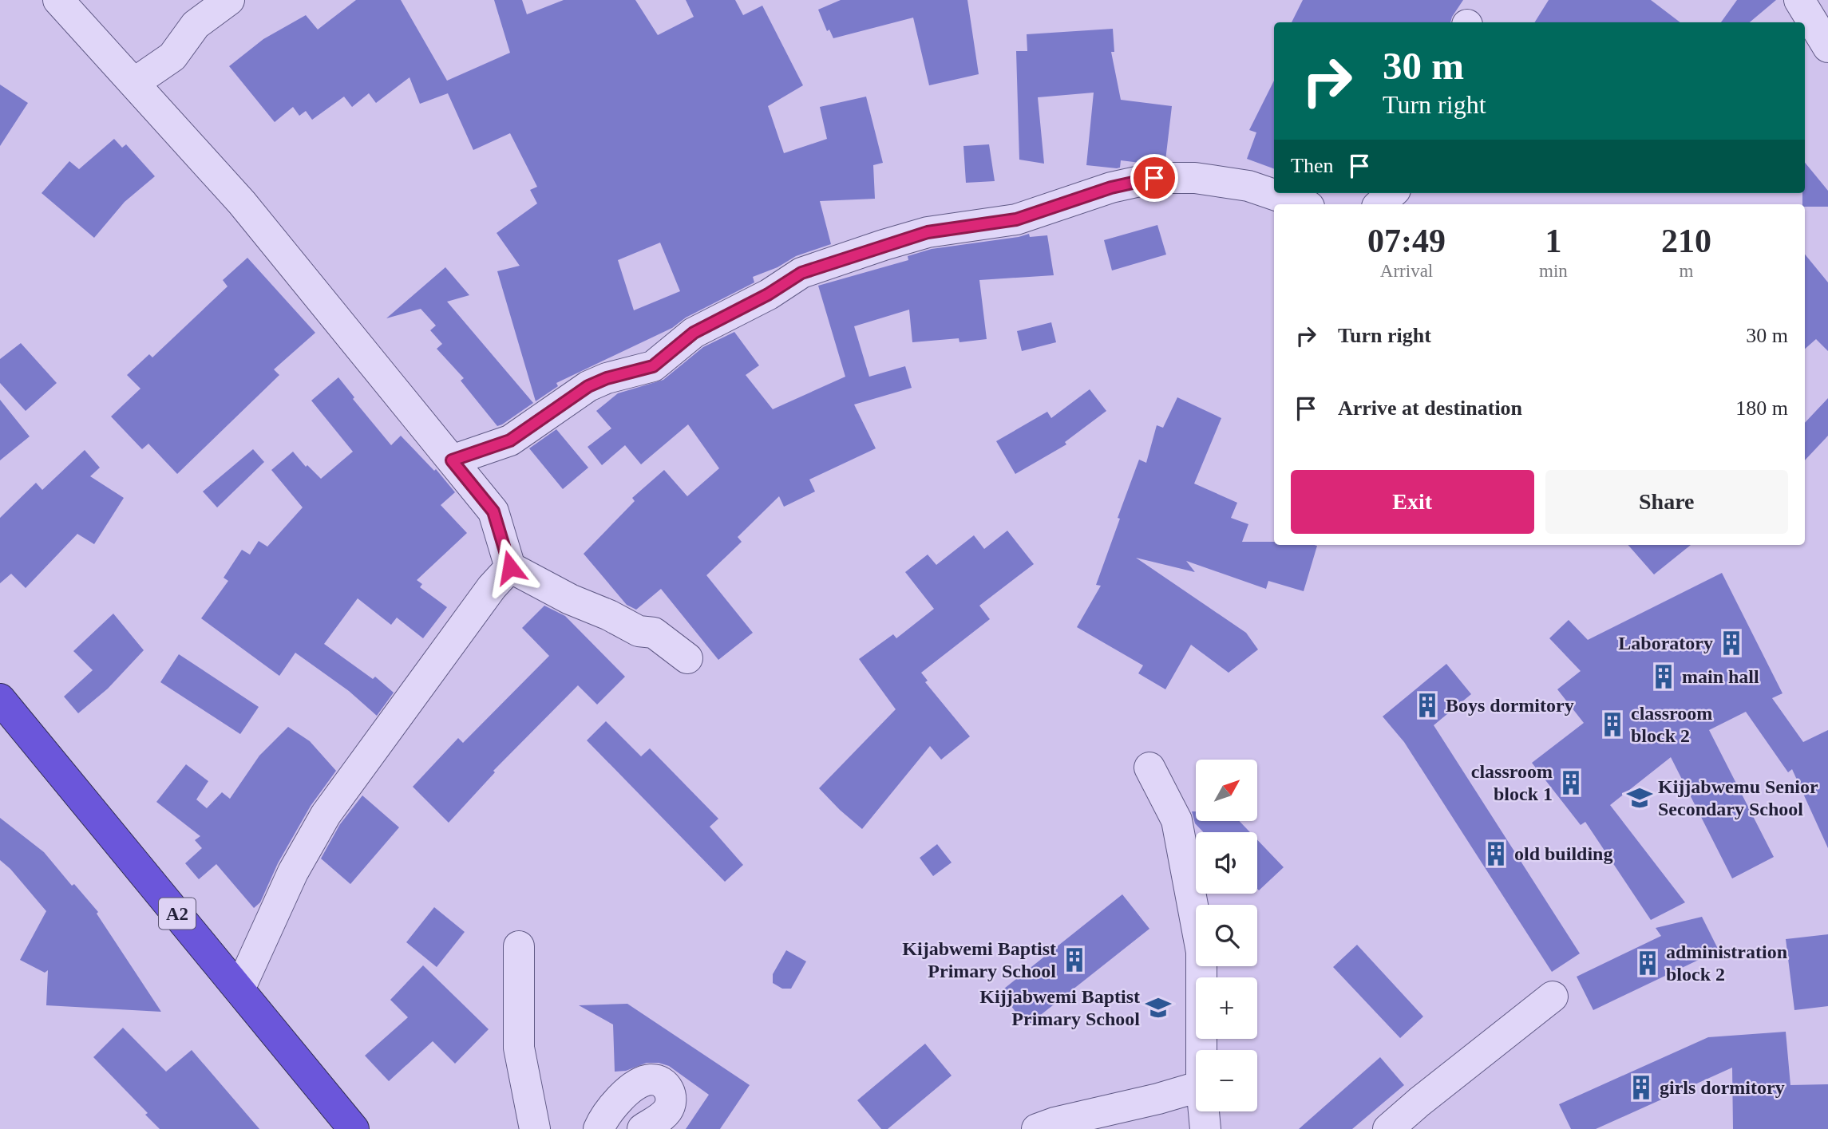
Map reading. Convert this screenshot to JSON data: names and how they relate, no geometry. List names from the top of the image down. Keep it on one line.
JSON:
{"streets":{"highway":["A2"]},"places":{"building":["Laboratory","main hall","Boys dormitory","classroom block 2","classroom block 1","old building","Kijabwemi Baptist Primary School","administration block 2","girls dormitory"],"school or university":["Kijjabwemu Senior Secondary School","Kijjabwemi Baptist Primary School"]},"north":"top right","page":{"turn":["30 m","Turn right"],"then":"Then","eta":["07:49","Arrival","1","min","210","m"],"list":[{"name":"Turn right","value":"30 m"},{"name":"Arrive at destination","value":"180 m"}],"buttons":["Exit","Share"],"map_buttons":["+","−"]}}
